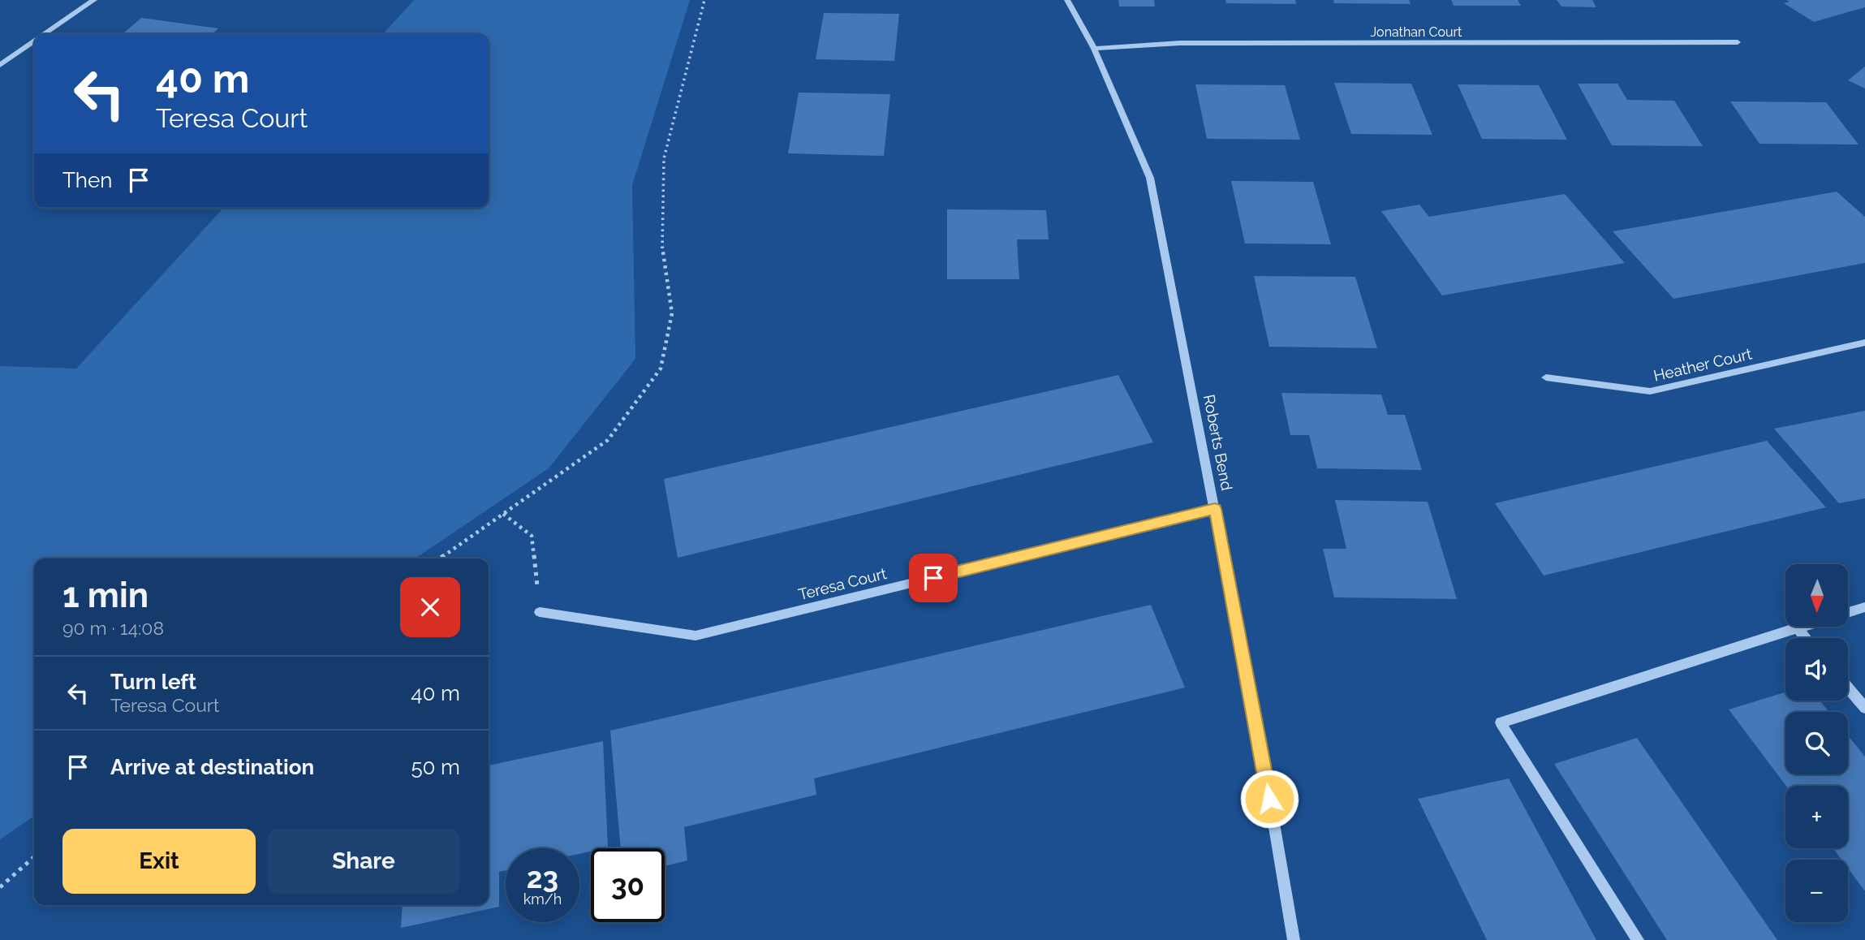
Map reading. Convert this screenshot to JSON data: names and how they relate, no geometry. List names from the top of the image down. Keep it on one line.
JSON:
{"streets":{"street":["Jonathan Court","Heather Court","Roberts Bend","Teresa Court"]},"crossings":[["Jonathan Court","Roberts Bend"],["Roberts Bend","Teresa Court"]],"north":"bottom","page":{"turn":["40 m","Teresa Court"],"then":"Then","heading":["1 min","90 m · 14:08"],"map_buttons":["+","−"],"list":[{"name":"Turn left","note":"Teresa Court","value":"40 m"},{"name":"Arrive at destination","value":"50 m"}],"buttons":["Exit","Share"],"speed":"23 km/h","limit":"30"}}
